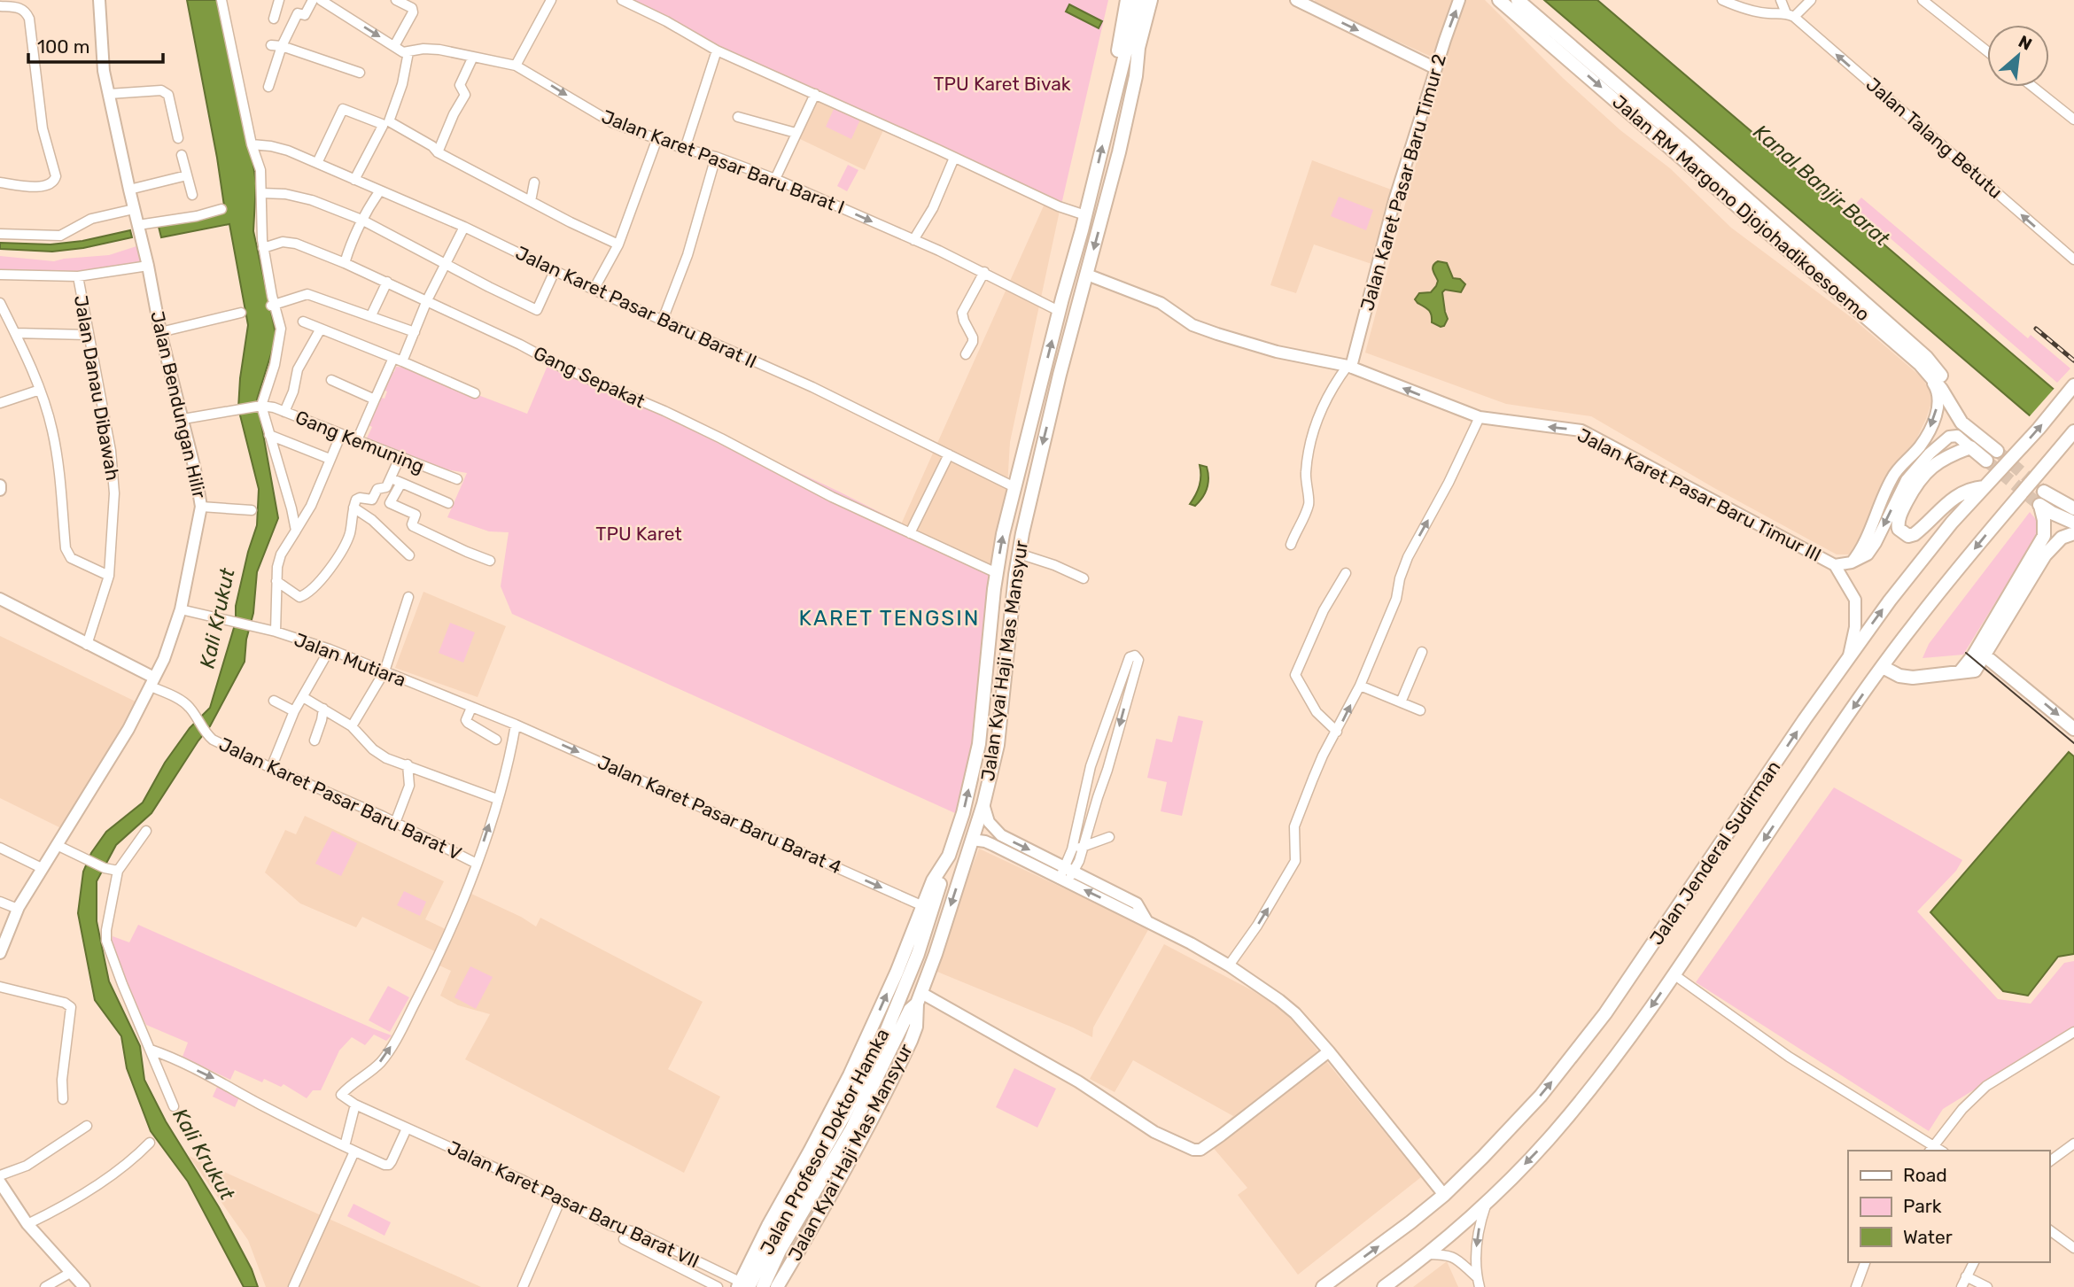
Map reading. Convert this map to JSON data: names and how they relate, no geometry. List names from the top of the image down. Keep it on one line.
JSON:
{"streets":{"main road":["Jalan RM Margono Djojohadikoesoemo","Jalan Kyai Haji Mas Mansyur","Jalan Jenderal Sudirman","Jalan Profesor Doktor Hamka"],"street":["Jalan Talang Betutu","Jalan Karet Pasar Baru Barat I","Jalan Karet Pasar Baru Timur 2","Jalan Karet Pasar Baru Barat II","Gang Sepakat","Jalan Danau Dibawah","Jalan Bendungan Hilir","Gang Kemuning","Jalan Karet Pasar Baru Timur III","Jalan Mutiara","Jalan Karet Pasar Baru Barat V","Jalan Karet Pasar Baru Barat 4","Jalan Karet Pasar Baru Barat VII"]},"crossings":[["Jalan Karet Pasar Baru Barat I","Jalan Kyai Haji Mas Mansyur"],["Jalan Karet Pasar Baru Timur 2","Jalan Karet Pasar Baru Timur III"],["Jalan Karet Pasar Baru Barat II","Jalan Kyai Haji Mas Mansyur"],["Gang Sepakat","Jalan Kyai Haji Mas Mansyur"],["Jalan Bendungan Hilir","Jalan Mutiara"],["Jalan Bendungan Hilir","Jalan Karet Pasar Baru Barat V"],["Jalan Karet Pasar Baru Timur III","Jalan Kyai Haji Mas Mansyur"],["Jalan Karet Pasar Baru Timur III","Jalan Jenderal Sudirman"],["Jalan Mutiara","Jalan Karet Pasar Baru Barat 4"],["Jalan Kyai Haji Mas Mansyur","Jalan Karet Pasar Baru Barat 4"],["Jalan Kyai Haji Mas Mansyur","Jalan Profesor Doktor Hamka"],["Jalan Kyai Haji Mas Mansyur","Jalan Karet Pasar Baru Barat VII"],["Jalan Karet Pasar Baru Barat V","Jalan Karet Pasar Baru Barat VII"],["Jalan Profesor Doktor Hamka","Jalan Karet Pasar Baru Barat VII"]],"one_way":["Jalan Talang Betutu","Jalan Karet Pasar Baru Barat I","Jalan Karet Pasar Baru Timur III","Jalan Karet Pasar Baru Barat 4"],"districts":["KARET TENGSIN"],"water":["Kanal Banjir Barat","Kali Krukut"],"parks":["TPU Karet Bivak","TPU Karet"],"legend":["Road","Park","Water"],"scale_bar":"100 m","north":"top right"}
